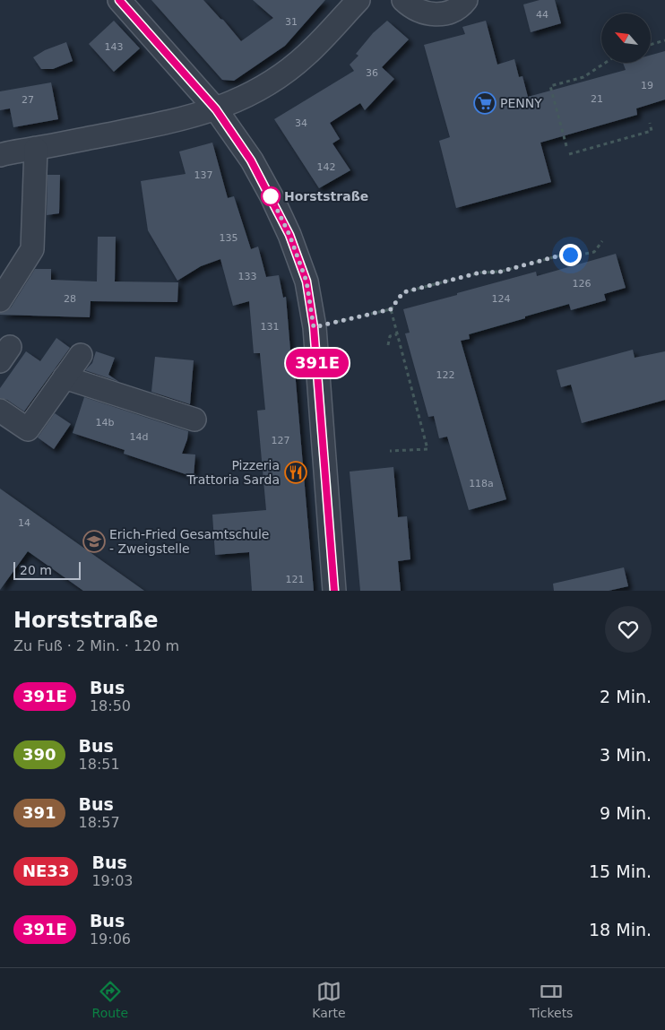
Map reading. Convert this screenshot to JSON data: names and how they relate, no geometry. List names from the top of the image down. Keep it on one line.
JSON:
{"places":{"supermarket":["PENNY"],"other":["Horststraße"],"restaurant":["Pizzeria Trattoria Sarda"],"school or university":["Erich-Fried Gesamtschule - Zweigstelle"]},"lines":["bus line 391E"],"house_numbers":["44","31","143","36","19","21","27","34","142","137","135","133","126","28","124","131","122","14b","14d","127","118a","14","121"],"scale_bar":"20 m","north":"top left","page":{"on_map":"391E","scale":"20 m","heading":["Horststraße","Zu Fuß · 2 Min. · 120 m"],"list":[{"mark":"391E","name":"Bus","note":"18:50","value":"2 Min."},{"mark":"390","name":"Bus","note":"18:51","value":"3 Min."},{"mark":"391","name":"Bus","note":"18:57","value":"9 Min."},{"mark":"NE33","name":"Bus","note":"19:03","value":"15 Min."},{"mark":"391E","name":"Bus","note":"19:06","value":"18 Min."}],"tabs":["Route","Karte","Tickets"]}}
